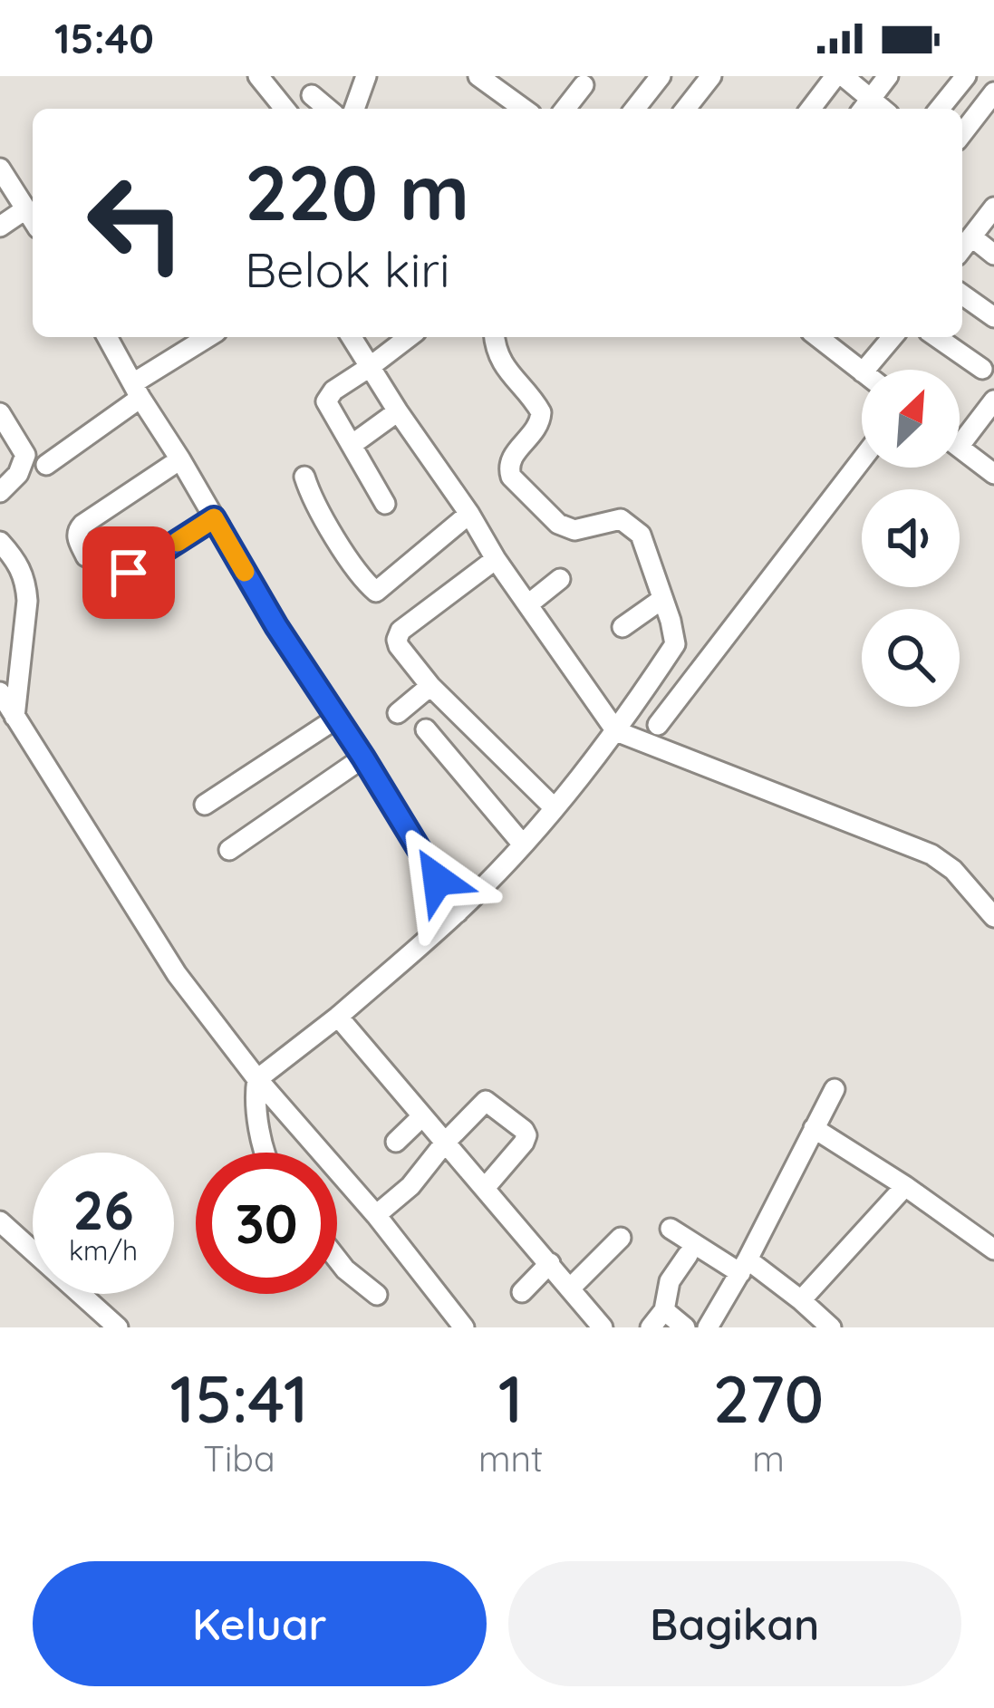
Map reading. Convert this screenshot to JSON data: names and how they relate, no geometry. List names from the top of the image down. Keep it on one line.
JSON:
{"north":"top right","page":{"status":"15:40","turn":["220 m","Belok kiri"],"speed":"26 km/h","limit":"30","eta":["15:41","Tiba","1","mnt","270","m"],"buttons":["Keluar","Bagikan"]}}
